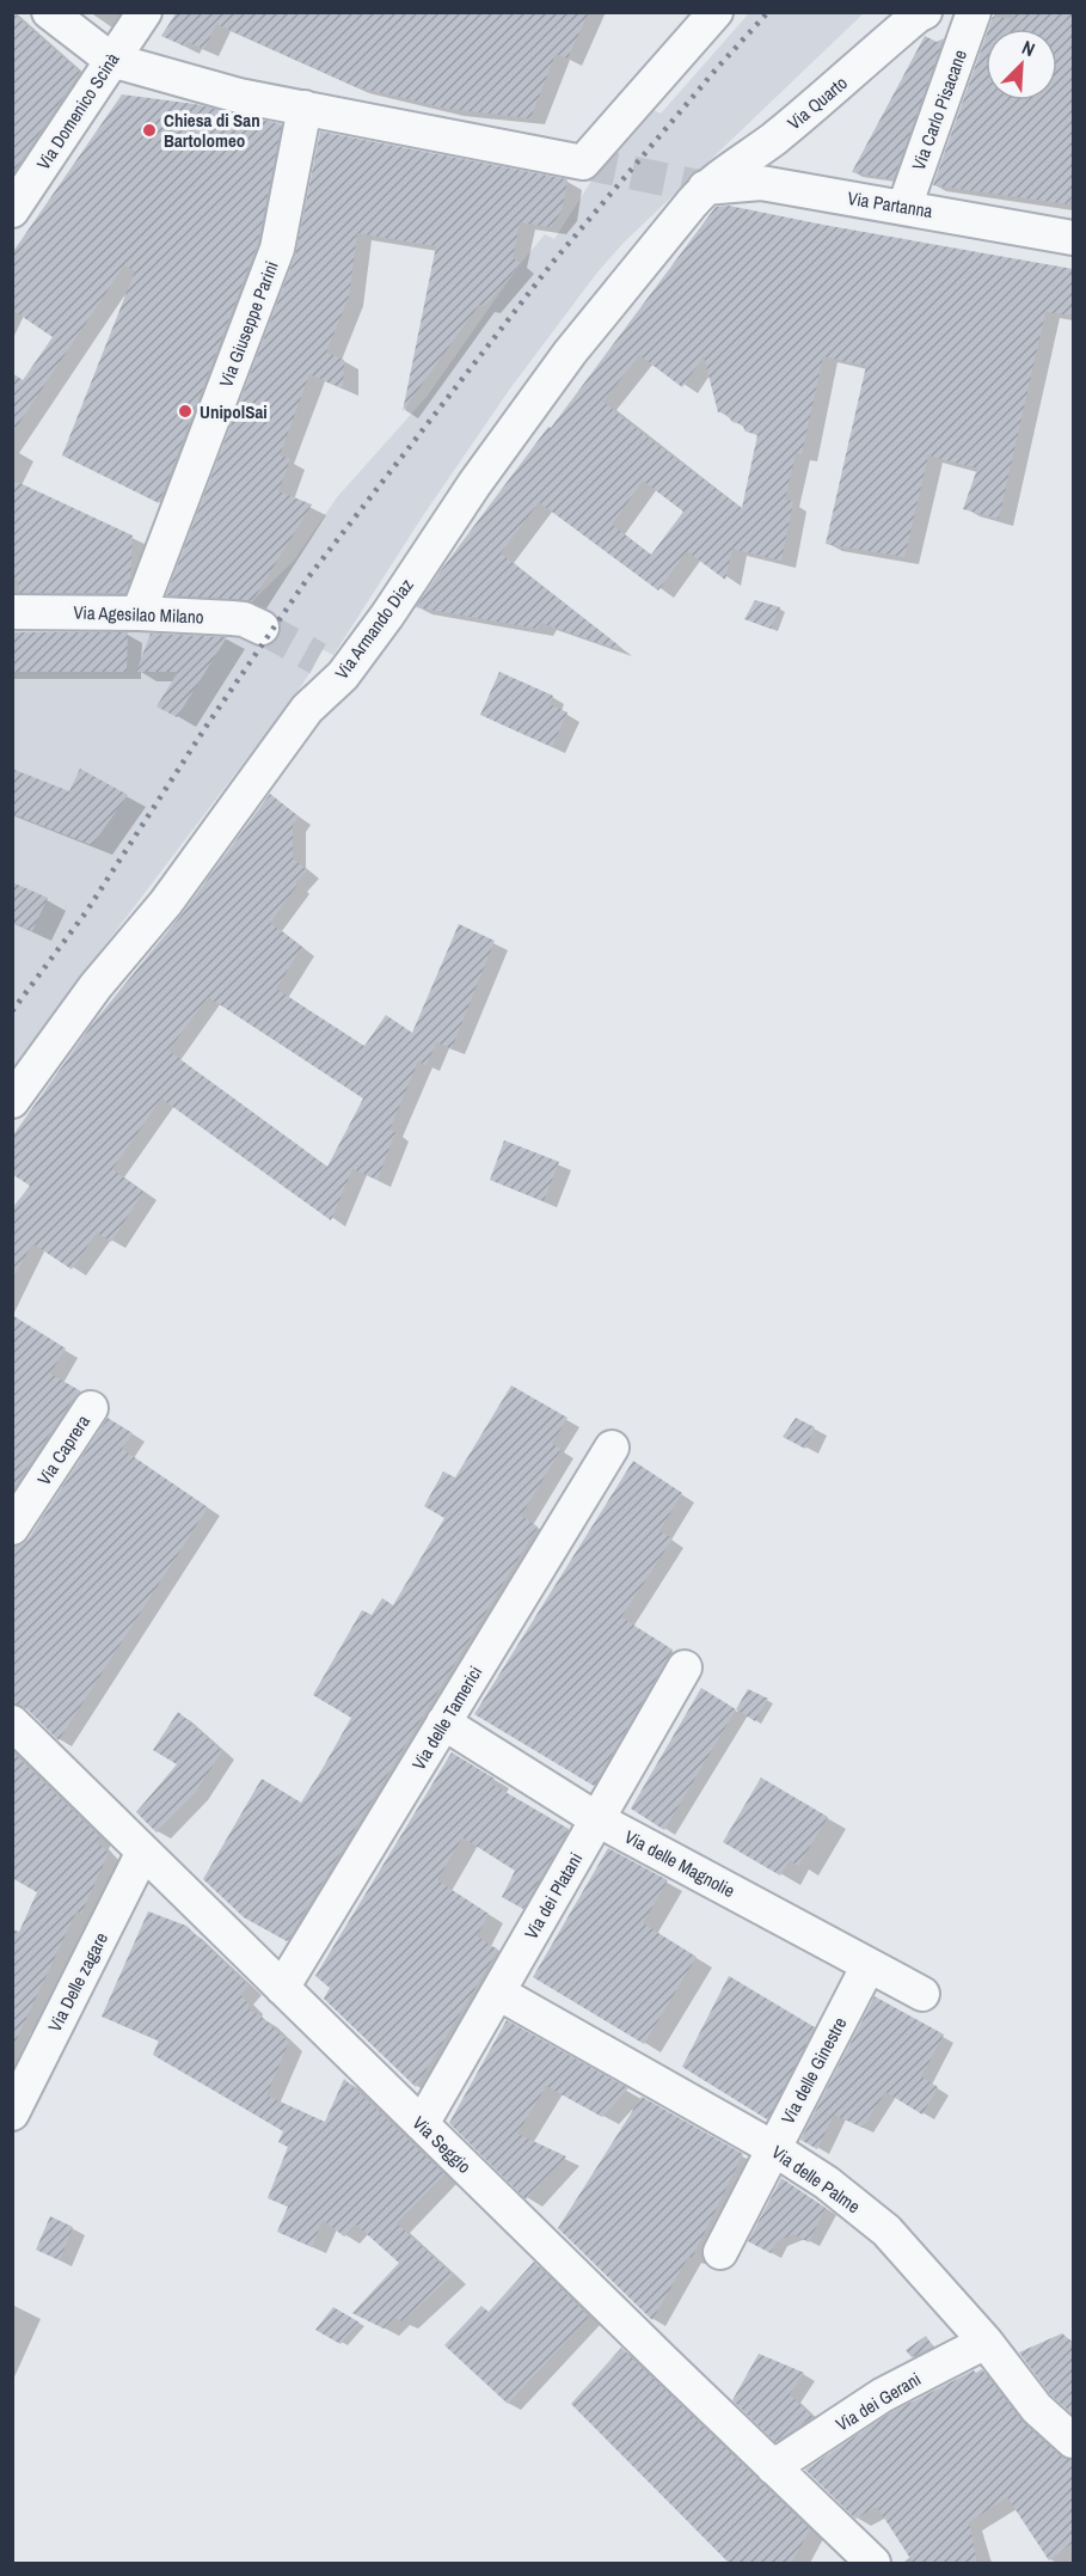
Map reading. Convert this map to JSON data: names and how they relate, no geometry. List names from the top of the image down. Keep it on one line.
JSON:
{"streets":{"street":["Via Quarto","Via Carlo Pisacane","Via Domenico Scinà","Via Partanna","Via Giuseppe Parini","Via Agesilao Milano","Via Armando Diaz","Via Caprera","Via delle Tamerici","Via delle Magnolie","Via dei Platani","Via Delle zagare","Via delle Ginestre","Via Seggio","Via delle Palme","Via dei Gerani"]},"crossings":[["Via Quarto","Via Partanna"],["Via Quarto","Via Armando Diaz"],["Via Carlo Pisacane","Via Partanna"],["Via Partanna","Via Armando Diaz"],["Via Giuseppe Parini","Via Agesilao Milano"],["Via delle Tamerici","Via delle Magnolie"],["Via delle Tamerici","Via Seggio"],["Via delle Magnolie","Via dei Platani"],["Via delle Magnolie","Via delle Ginestre"],["Via dei Platani","Via Seggio"],["Via dei Platani","Via delle Palme"],["Via Delle zagare","Via Seggio"],["Via delle Ginestre","Via delle Palme"],["Via Seggio","Via dei Gerani"],["Via delle Palme","Via dei Gerani"]],"places":["Chiesa di San Bartolomeo","UnipolSai"],"north":"top right"}
